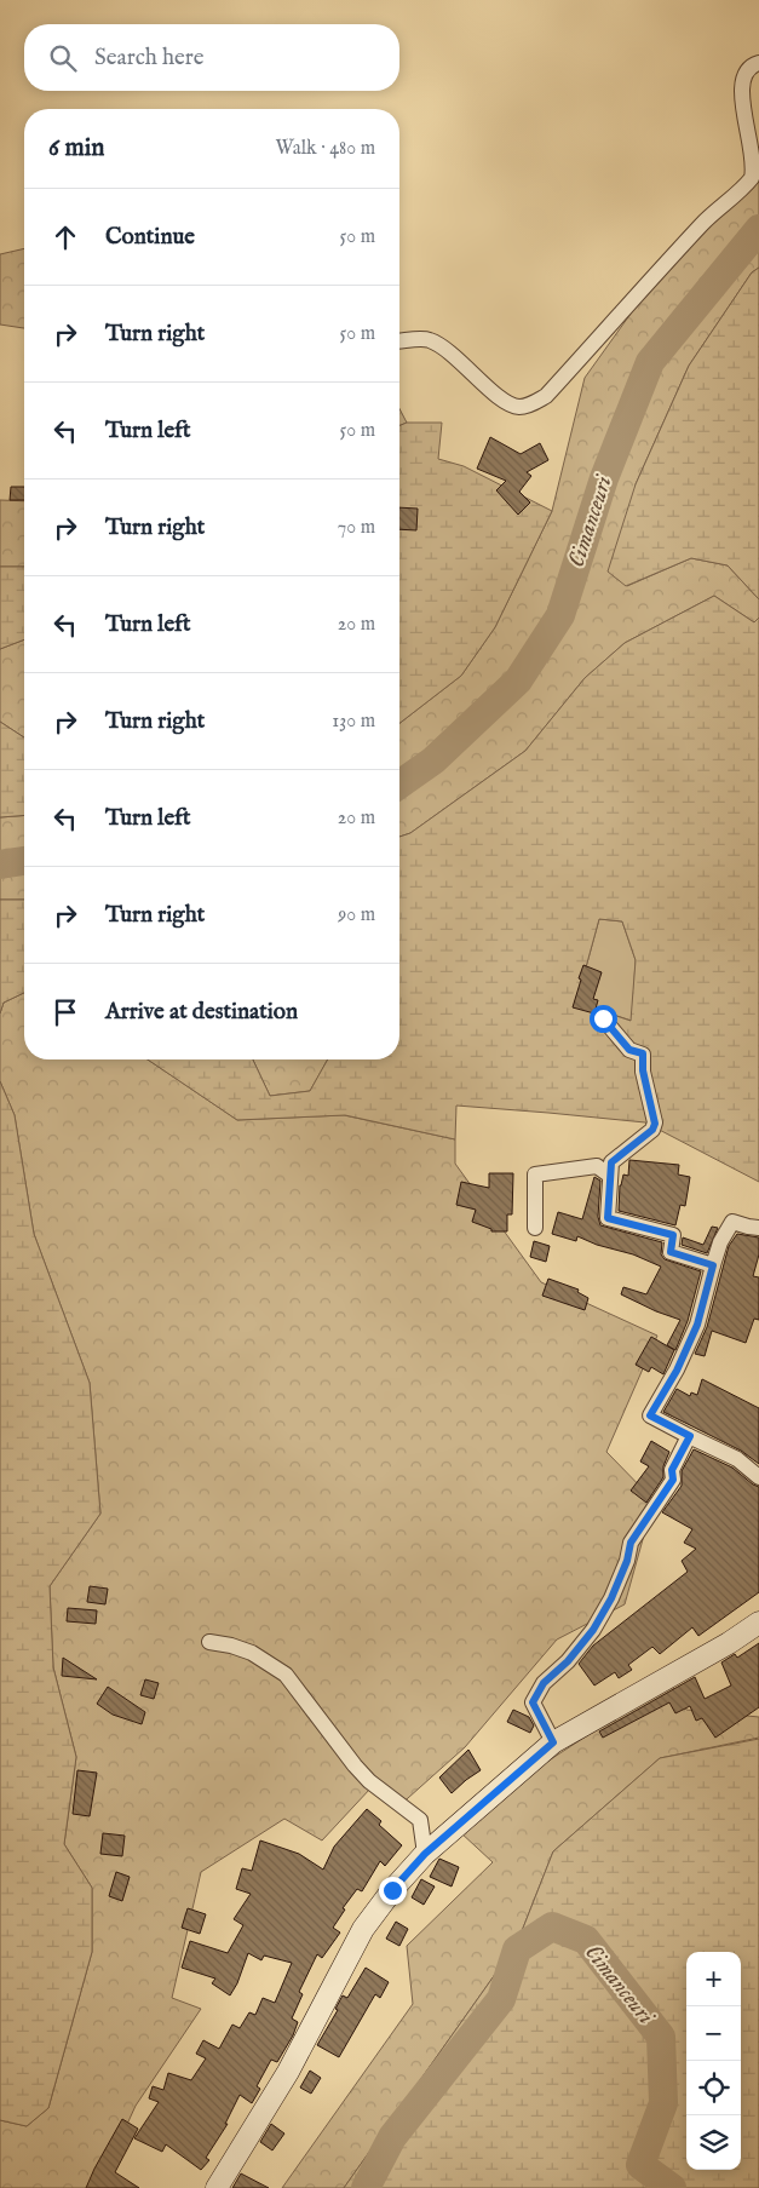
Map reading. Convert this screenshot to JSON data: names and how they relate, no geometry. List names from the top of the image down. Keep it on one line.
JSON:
{"water":["Cimanceuri"],"page":{"search":"Search here","heading":["6 min","Walk · 480 m"],"list":[["Continue","50 m"],["Turn right","50 m"],["Turn left","50 m"],["Turn right","70 m"],["Turn left","20 m"],["Turn right","130 m"],["Turn left","20 m"],["Turn right","90 m"],"Arrive at destination"],"map_buttons":["+","−"]}}
